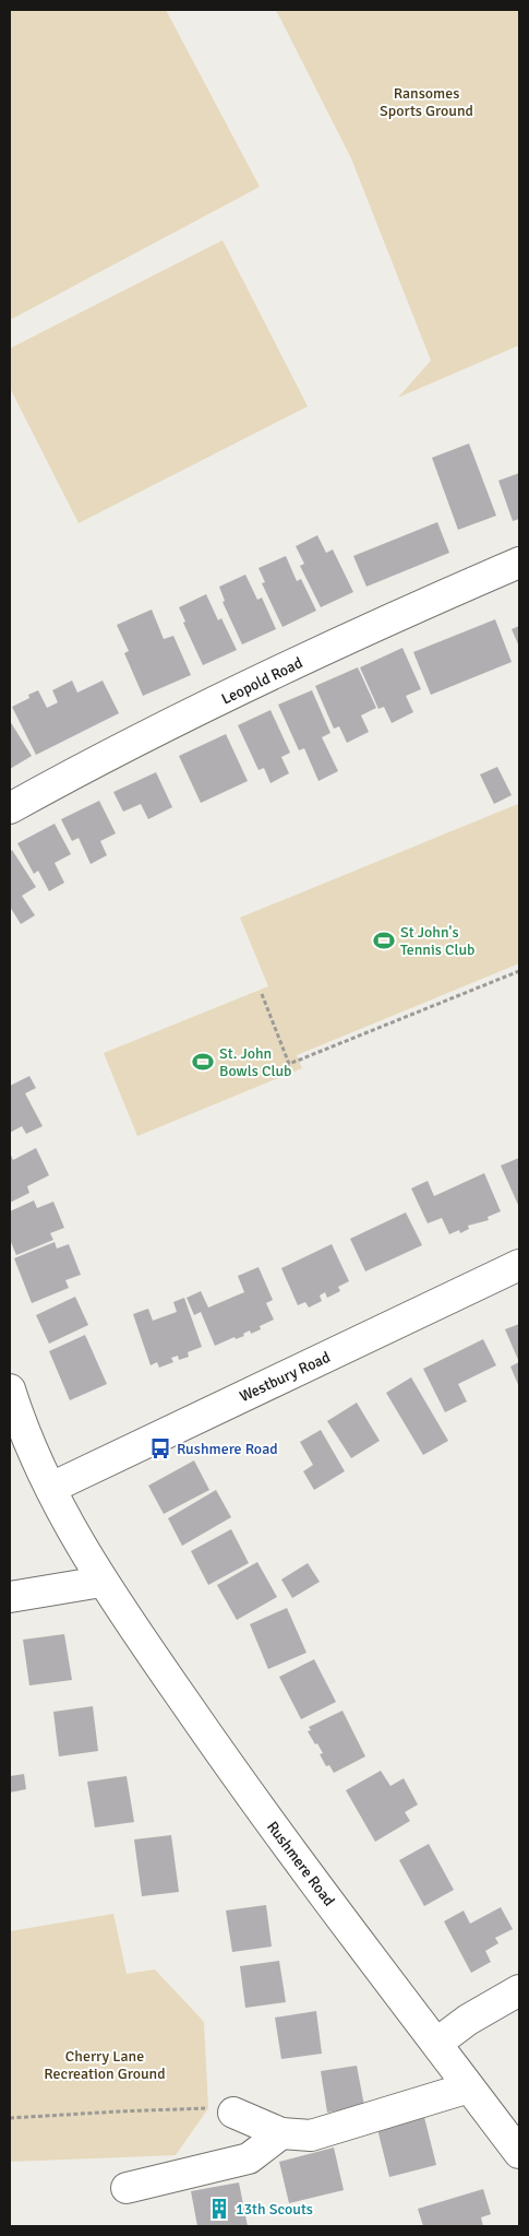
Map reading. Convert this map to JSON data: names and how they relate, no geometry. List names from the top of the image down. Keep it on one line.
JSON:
{"streets":{"street":["Leopold Road","Westbury Road","Rushmere Road"]},"crossings":[["Westbury Road","Rushmere Road"]],"parks":["Ransomes Sports Ground","Cherry Lane Recreation Ground"],"places":{"sports":["St John's Tennis Club","St. John Bowls Club"],"bus stop":["Rushmere Road"],"building":["13th Scouts"]}}
